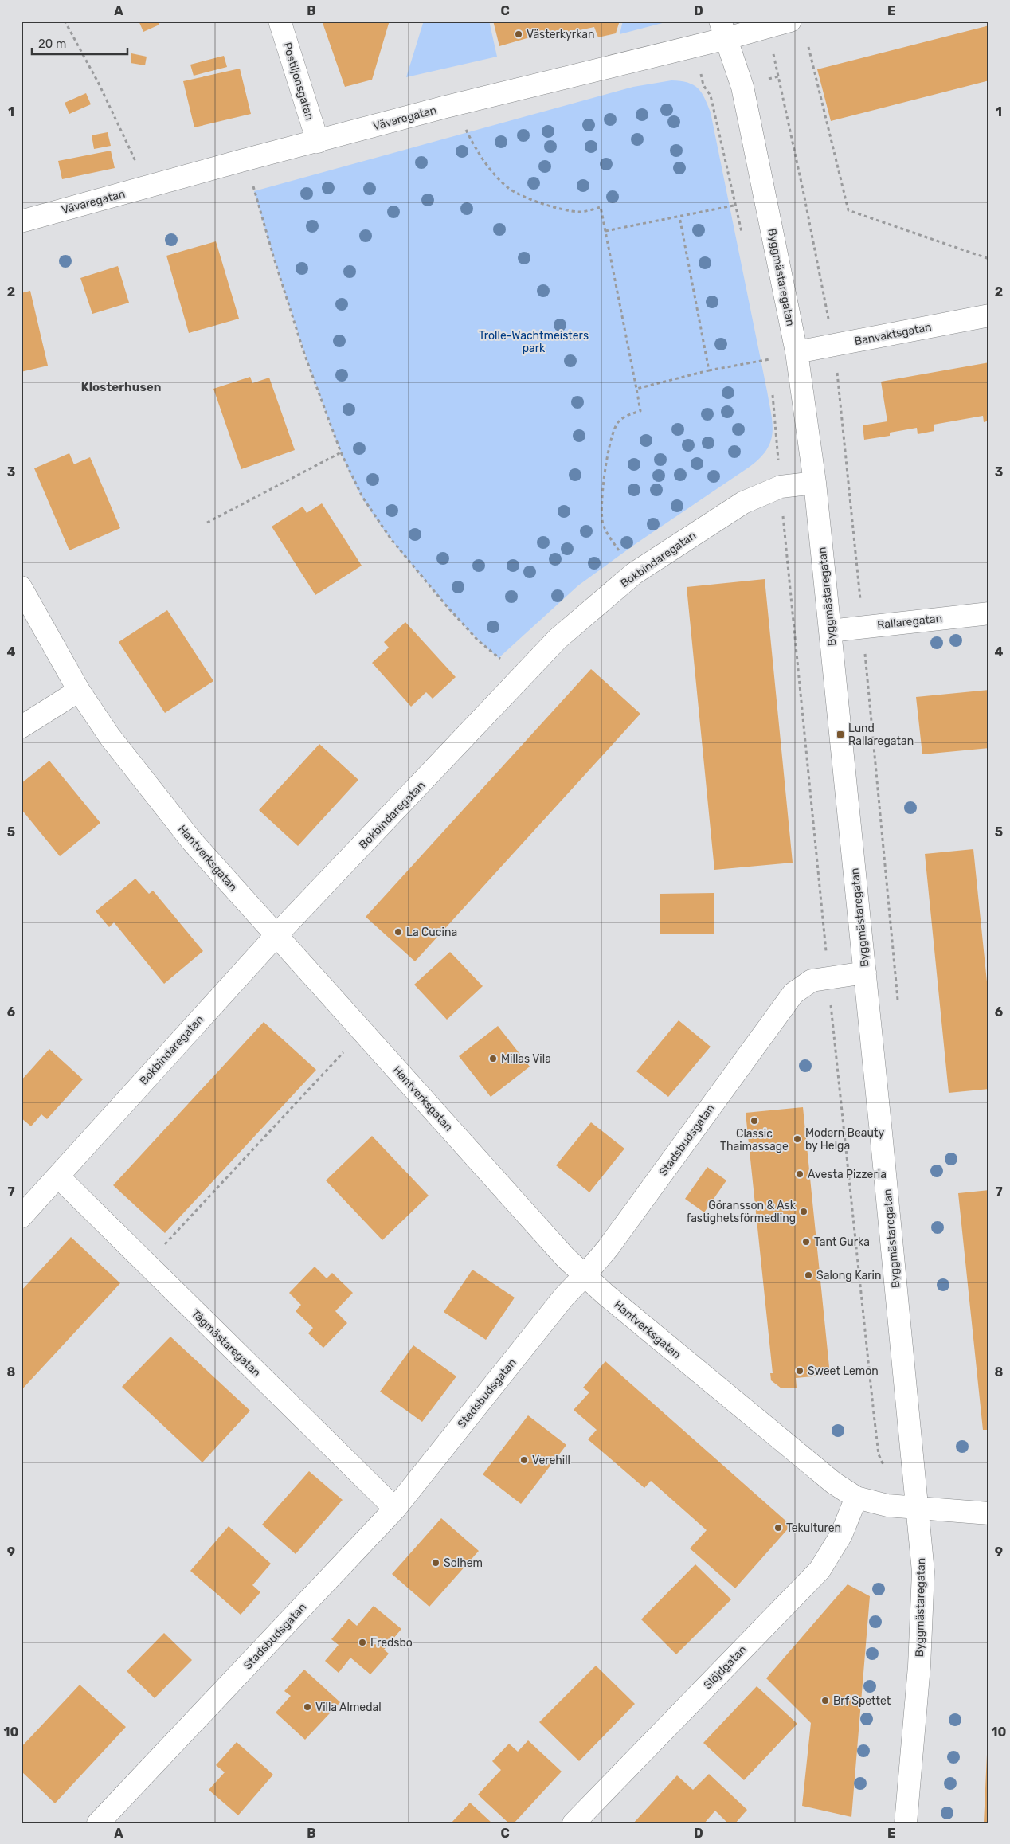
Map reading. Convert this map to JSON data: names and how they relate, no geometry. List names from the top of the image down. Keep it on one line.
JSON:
{"streets":{"street":["Postiljonsgatan","Vävaregatan","Byggmästaregatan","Banvaktsgatan","Bokbindaregatan","Rallaregatan","Hantverksgatan","Stadsbudsgatan","Tågmästaregatan","Slöjdgatan"]},"crossings":[["Postiljonsgatan","Vävaregatan"],["Vävaregatan","Byggmästaregatan"],["Byggmästaregatan","Banvaktsgatan"],["Byggmästaregatan","Bokbindaregatan"],["Byggmästaregatan","Rallaregatan"],["Byggmästaregatan","Hantverksgatan"],["Byggmästaregatan","Stadsbudsgatan"],["Bokbindaregatan","Hantverksgatan"],["Bokbindaregatan","Tågmästaregatan"],["Hantverksgatan","Stadsbudsgatan"],["Hantverksgatan","Slöjdgatan"],["Stadsbudsgatan","Tågmästaregatan"]],"districts":["Klosterhusen"],"parks":["Trolle-Wachtmeisters park"],"places":{"other":["Västerkyrkan","La Cucina","Millas Vila","Classic Thaimassage","Modern Beauty by Helga","Avesta Pizzeria","Göransson & Ask fastighetsförmedling","Tant Gurka","Salong Karin","Sweet Lemon","Verehill","Tekulturen","Solhem","Fredsbo","Brf Spettet","Villa Almedal"],"transit":["Lund Rallaregatan"]},"scale_bar":"20 m","grid":{"columns":["A","B","C","D","E"],"rows":["1","2","3","4","5","6","7","8","9","10"]}}
